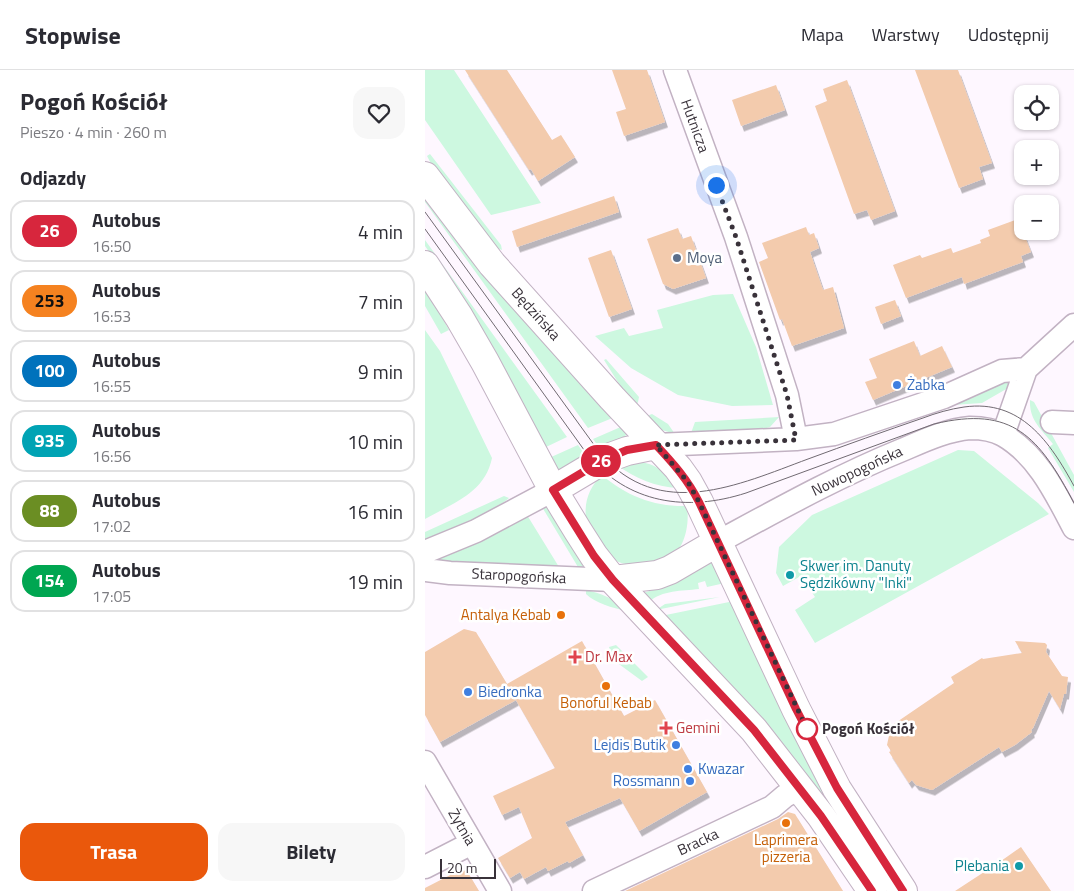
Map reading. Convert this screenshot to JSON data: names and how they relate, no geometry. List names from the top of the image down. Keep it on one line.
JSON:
{"streets":{"street":["Hutnicza","Będzińska","Nowopogońska","Staropogońska","Żytnia","Bracka"]},"crossings":[["Będzińska","Nowopogońska"]],"places":{"other":["Moya","Żabka","Skwer im. Danuty Sędzikówny \"Inki\"","Antalya Kebab","Bonoful Kebab","Biedronka","Pogoń Kościół","Lejdis Butik","Kwazar","Rossmann","Laprimera pizzeria","Plebania"],"health":["Dr. Max","Gemini"]},"lines":["bus line 26"],"scale_bar":"20 m","page":{"header":"Stopwise","nav":["Mapa","Warstwy","Udostępnij"],"heading":[["Pogoń Kościół","Pieszo · 4 min · 260 m"],"Odjazdy"],"on_map":"26","map_buttons":["+","−"],"list":[{"mark":"26","name":"Autobus","note":"16:50","value":"4 min"},{"mark":"253","name":"Autobus","note":"16:53","value":"7 min"},{"mark":"100","name":"Autobus","note":"16:55","value":"9 min"},{"mark":"935","name":"Autobus","note":"16:56","value":"10 min"},{"mark":"88","name":"Autobus","note":"17:02","value":"16 min"},{"mark":"154","name":"Autobus","note":"17:05","value":"19 min"}],"buttons":["Trasa","Bilety"],"scale":"20 m"}}
